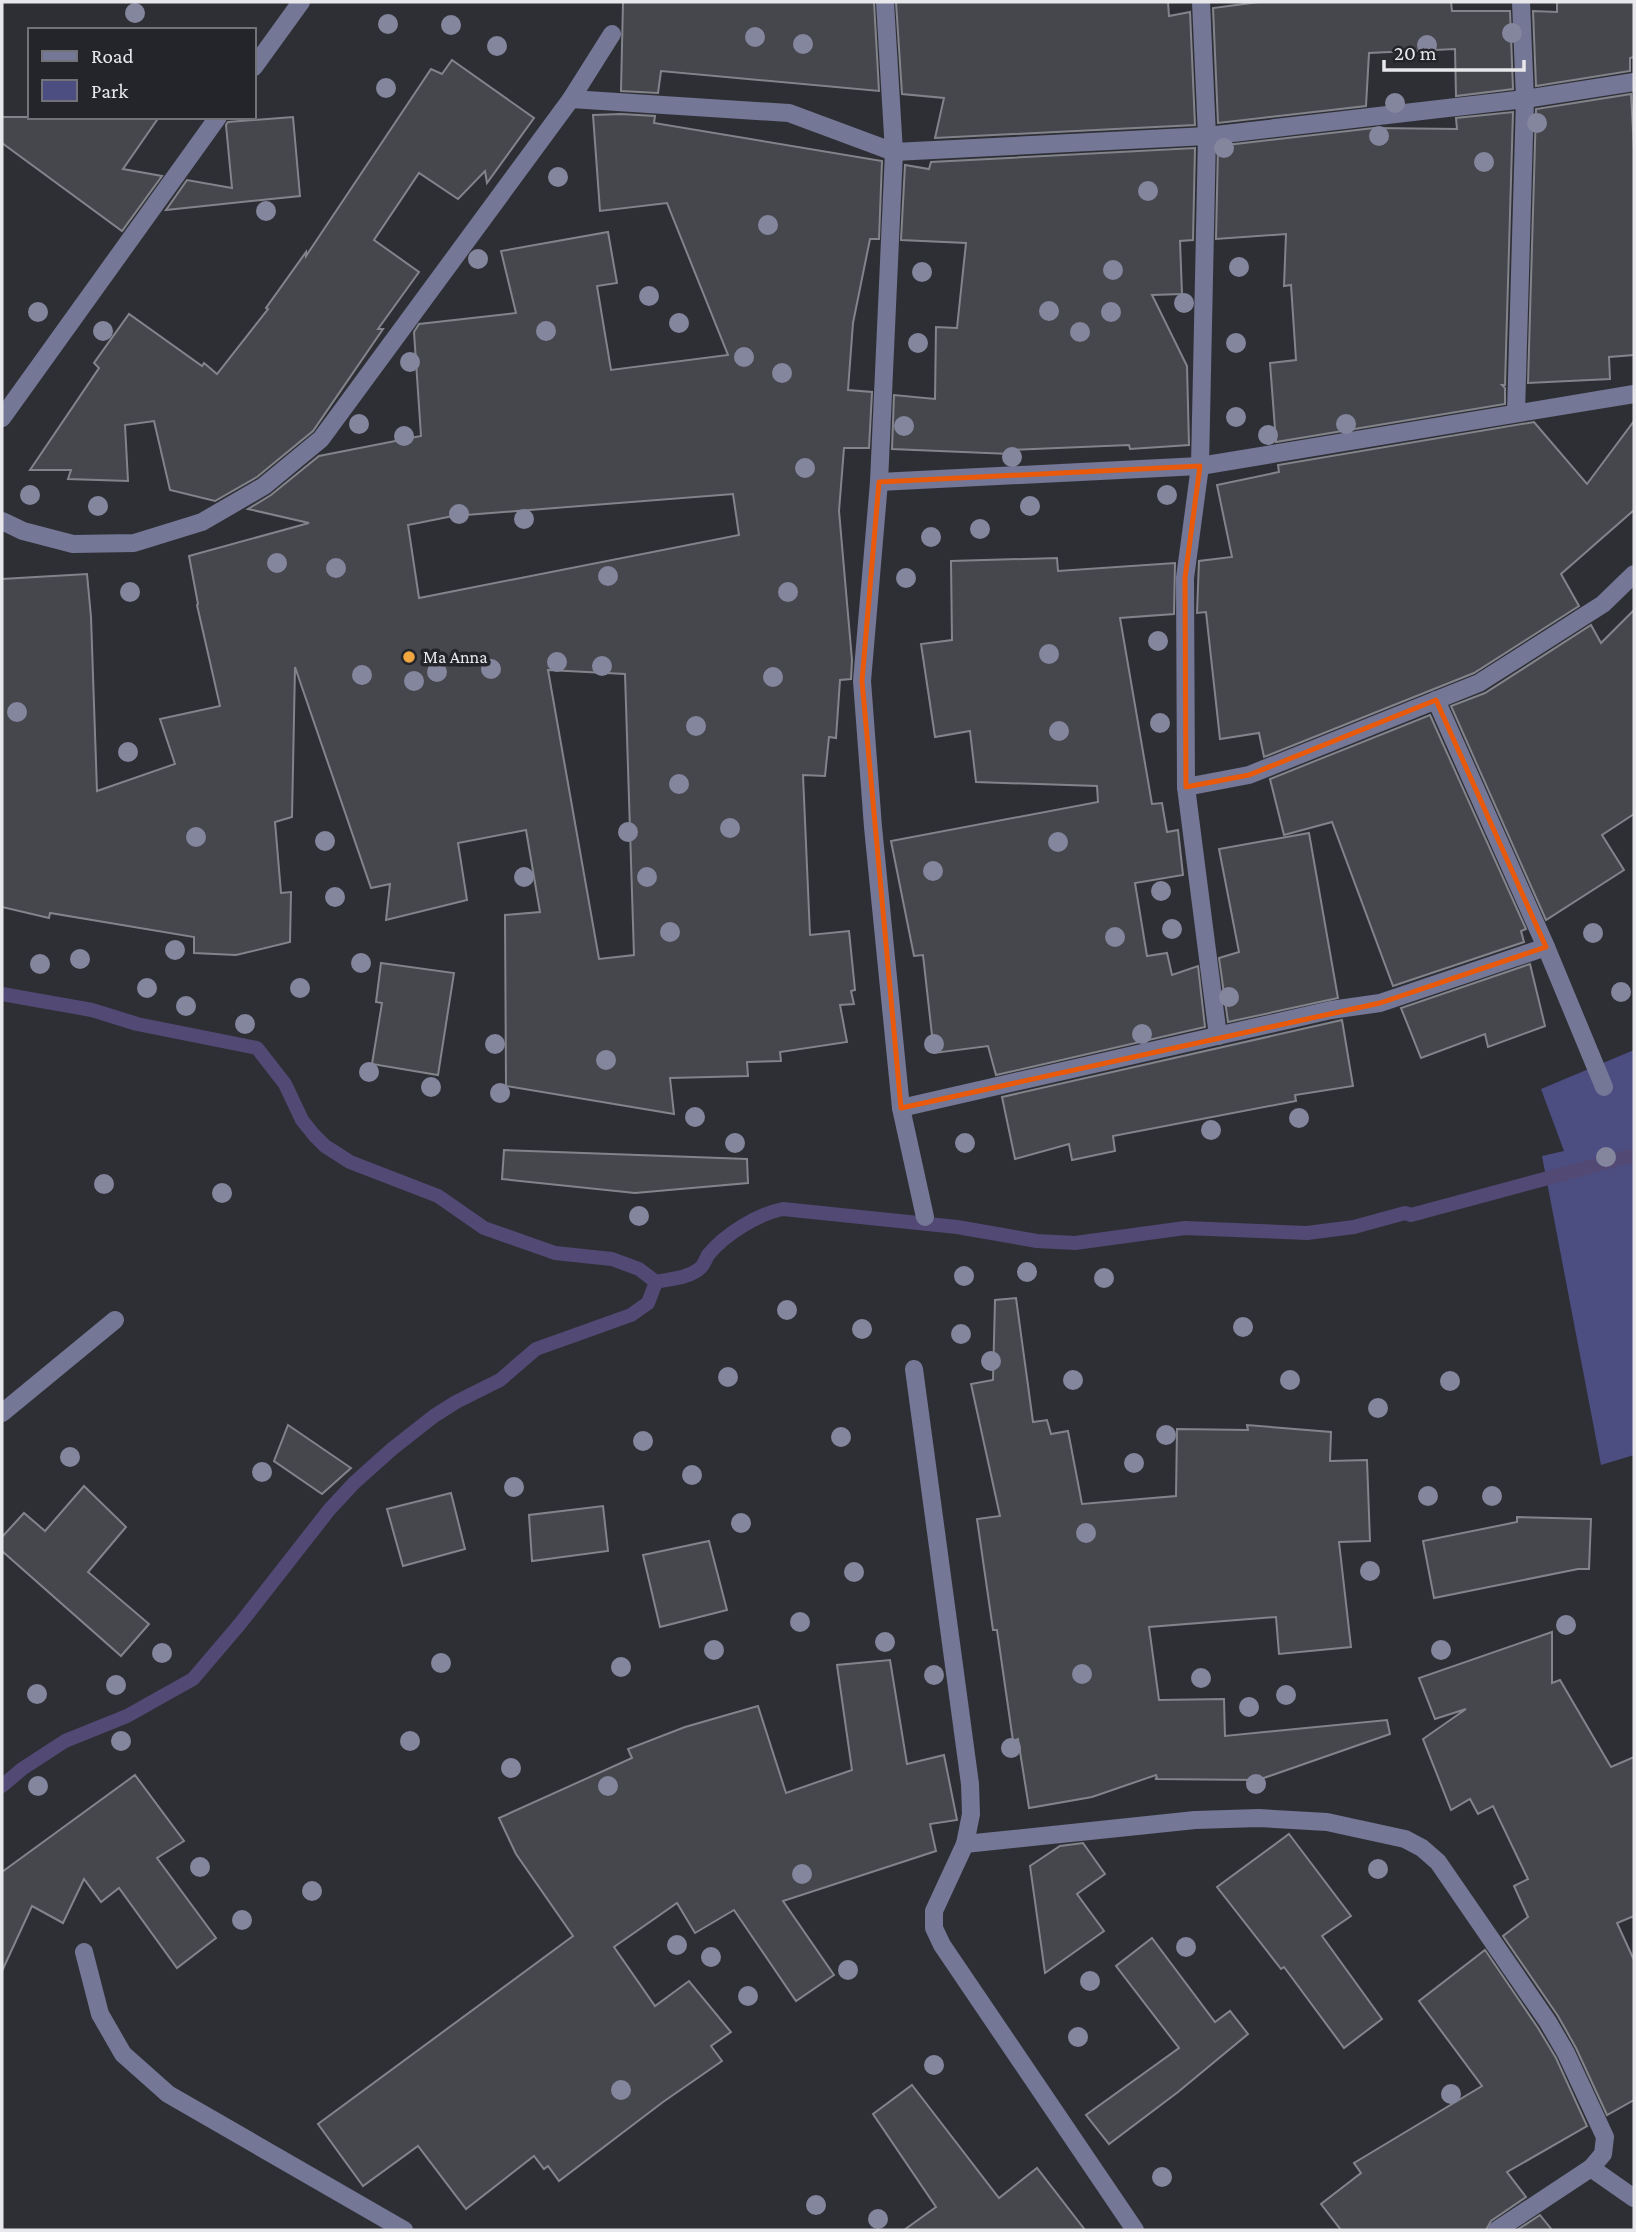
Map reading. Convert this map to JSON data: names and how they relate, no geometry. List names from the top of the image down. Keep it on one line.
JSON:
{"places":["Ma Anna"],"legend":["Road","Park"],"scale_bar":"20 m"}
